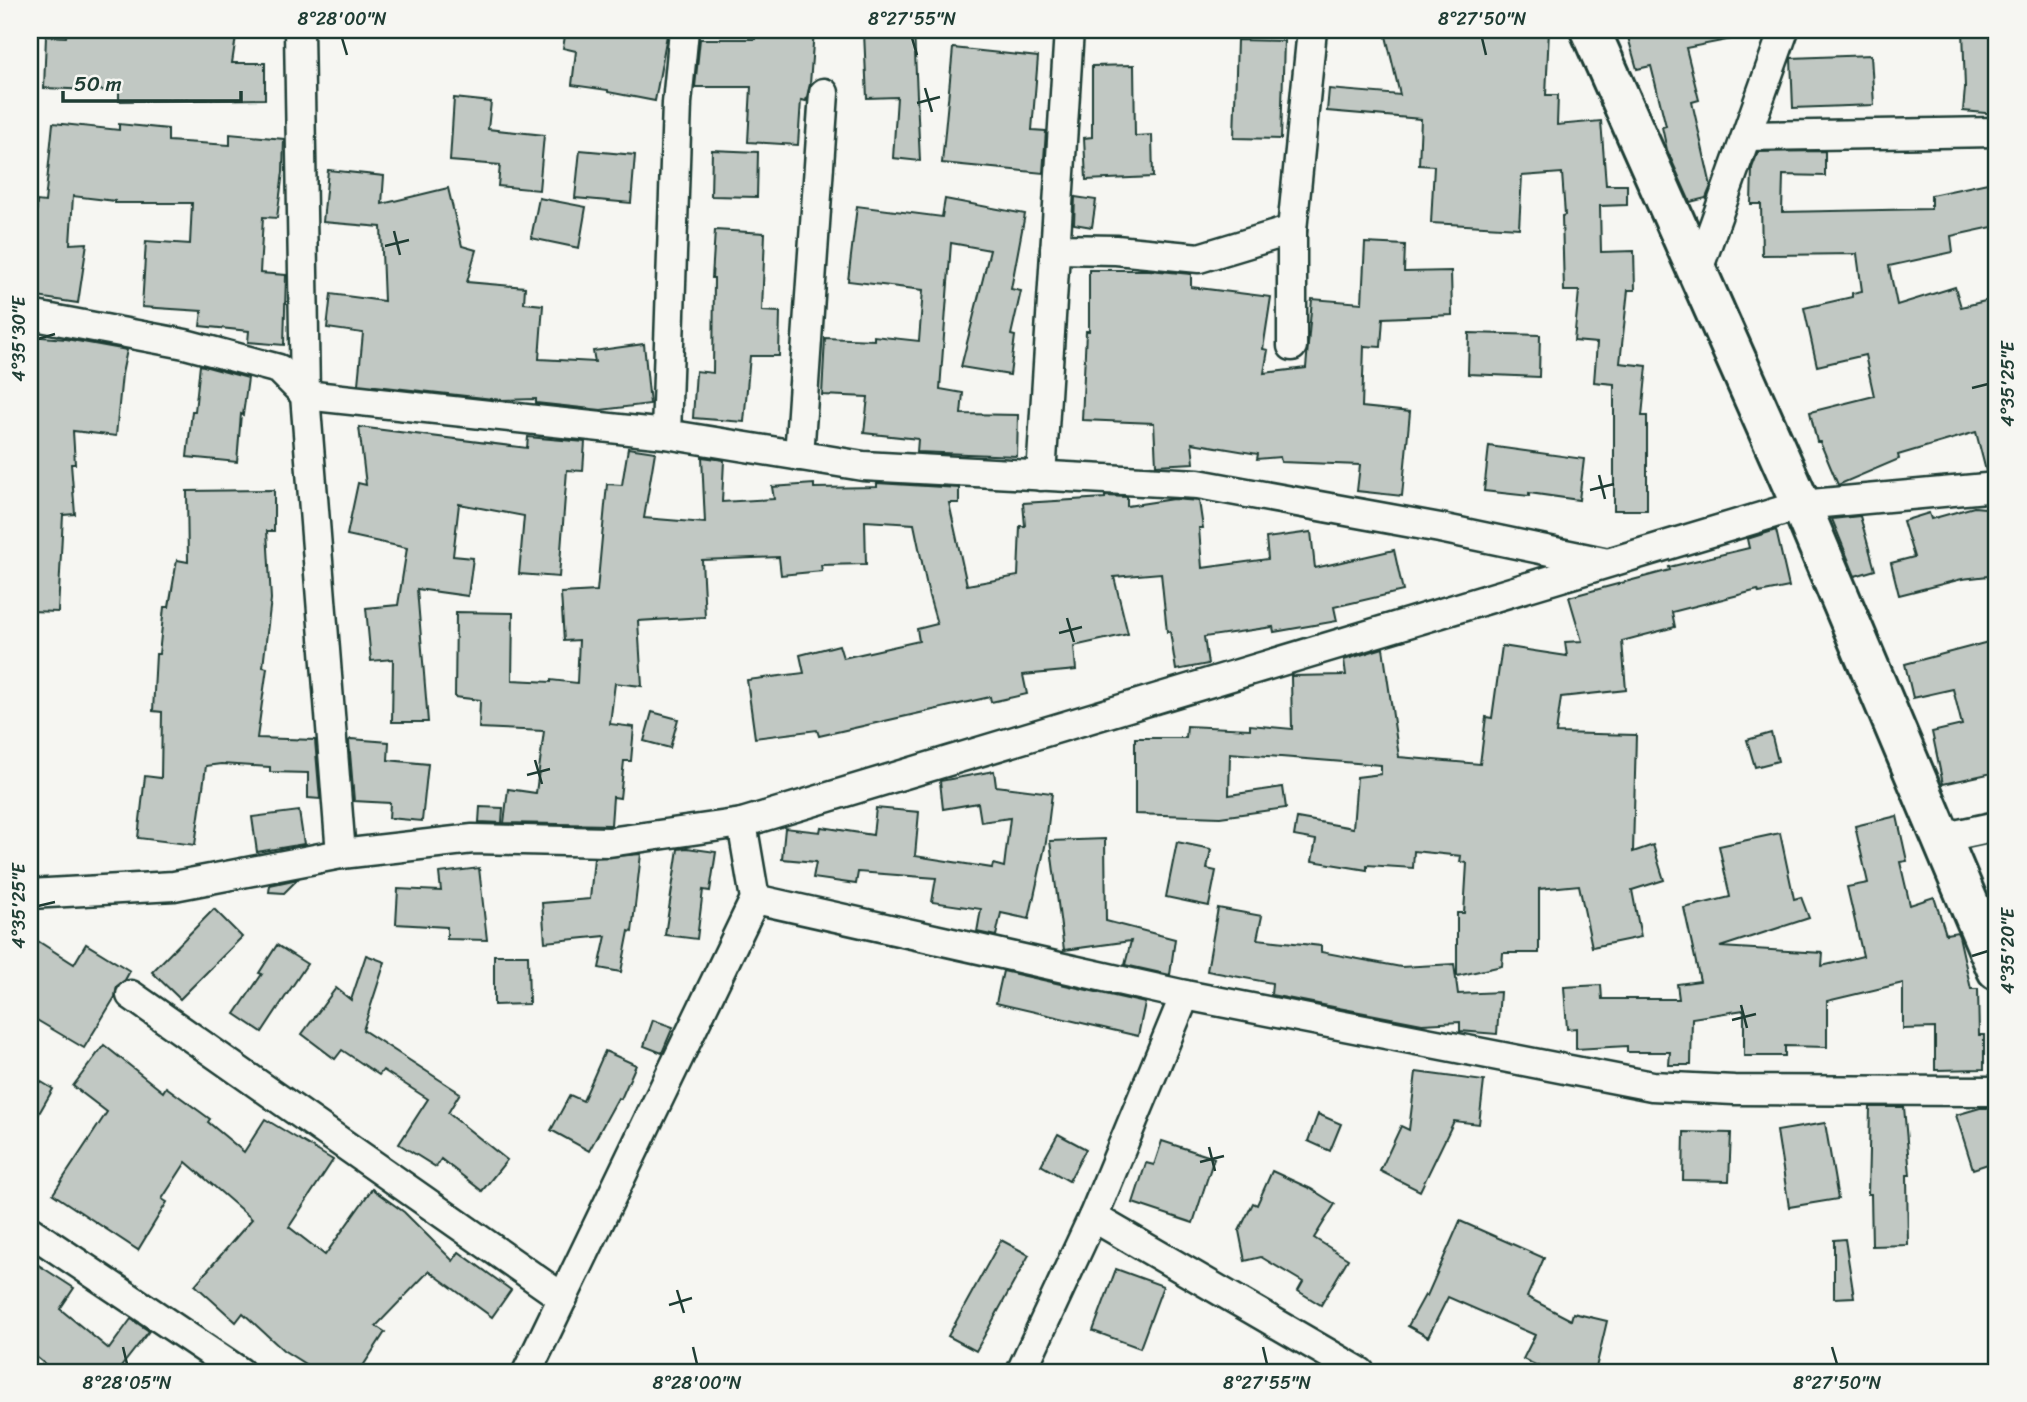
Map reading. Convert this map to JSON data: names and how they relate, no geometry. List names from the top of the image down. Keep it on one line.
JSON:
{"scale_bar":"50 m","coordinates":["8°28'00\"N","8°27'55\"N","8°27'50\"N","4°35'30\"E","4°35'25\"E","4°35'20\"E","8°28'05\"N"]}
